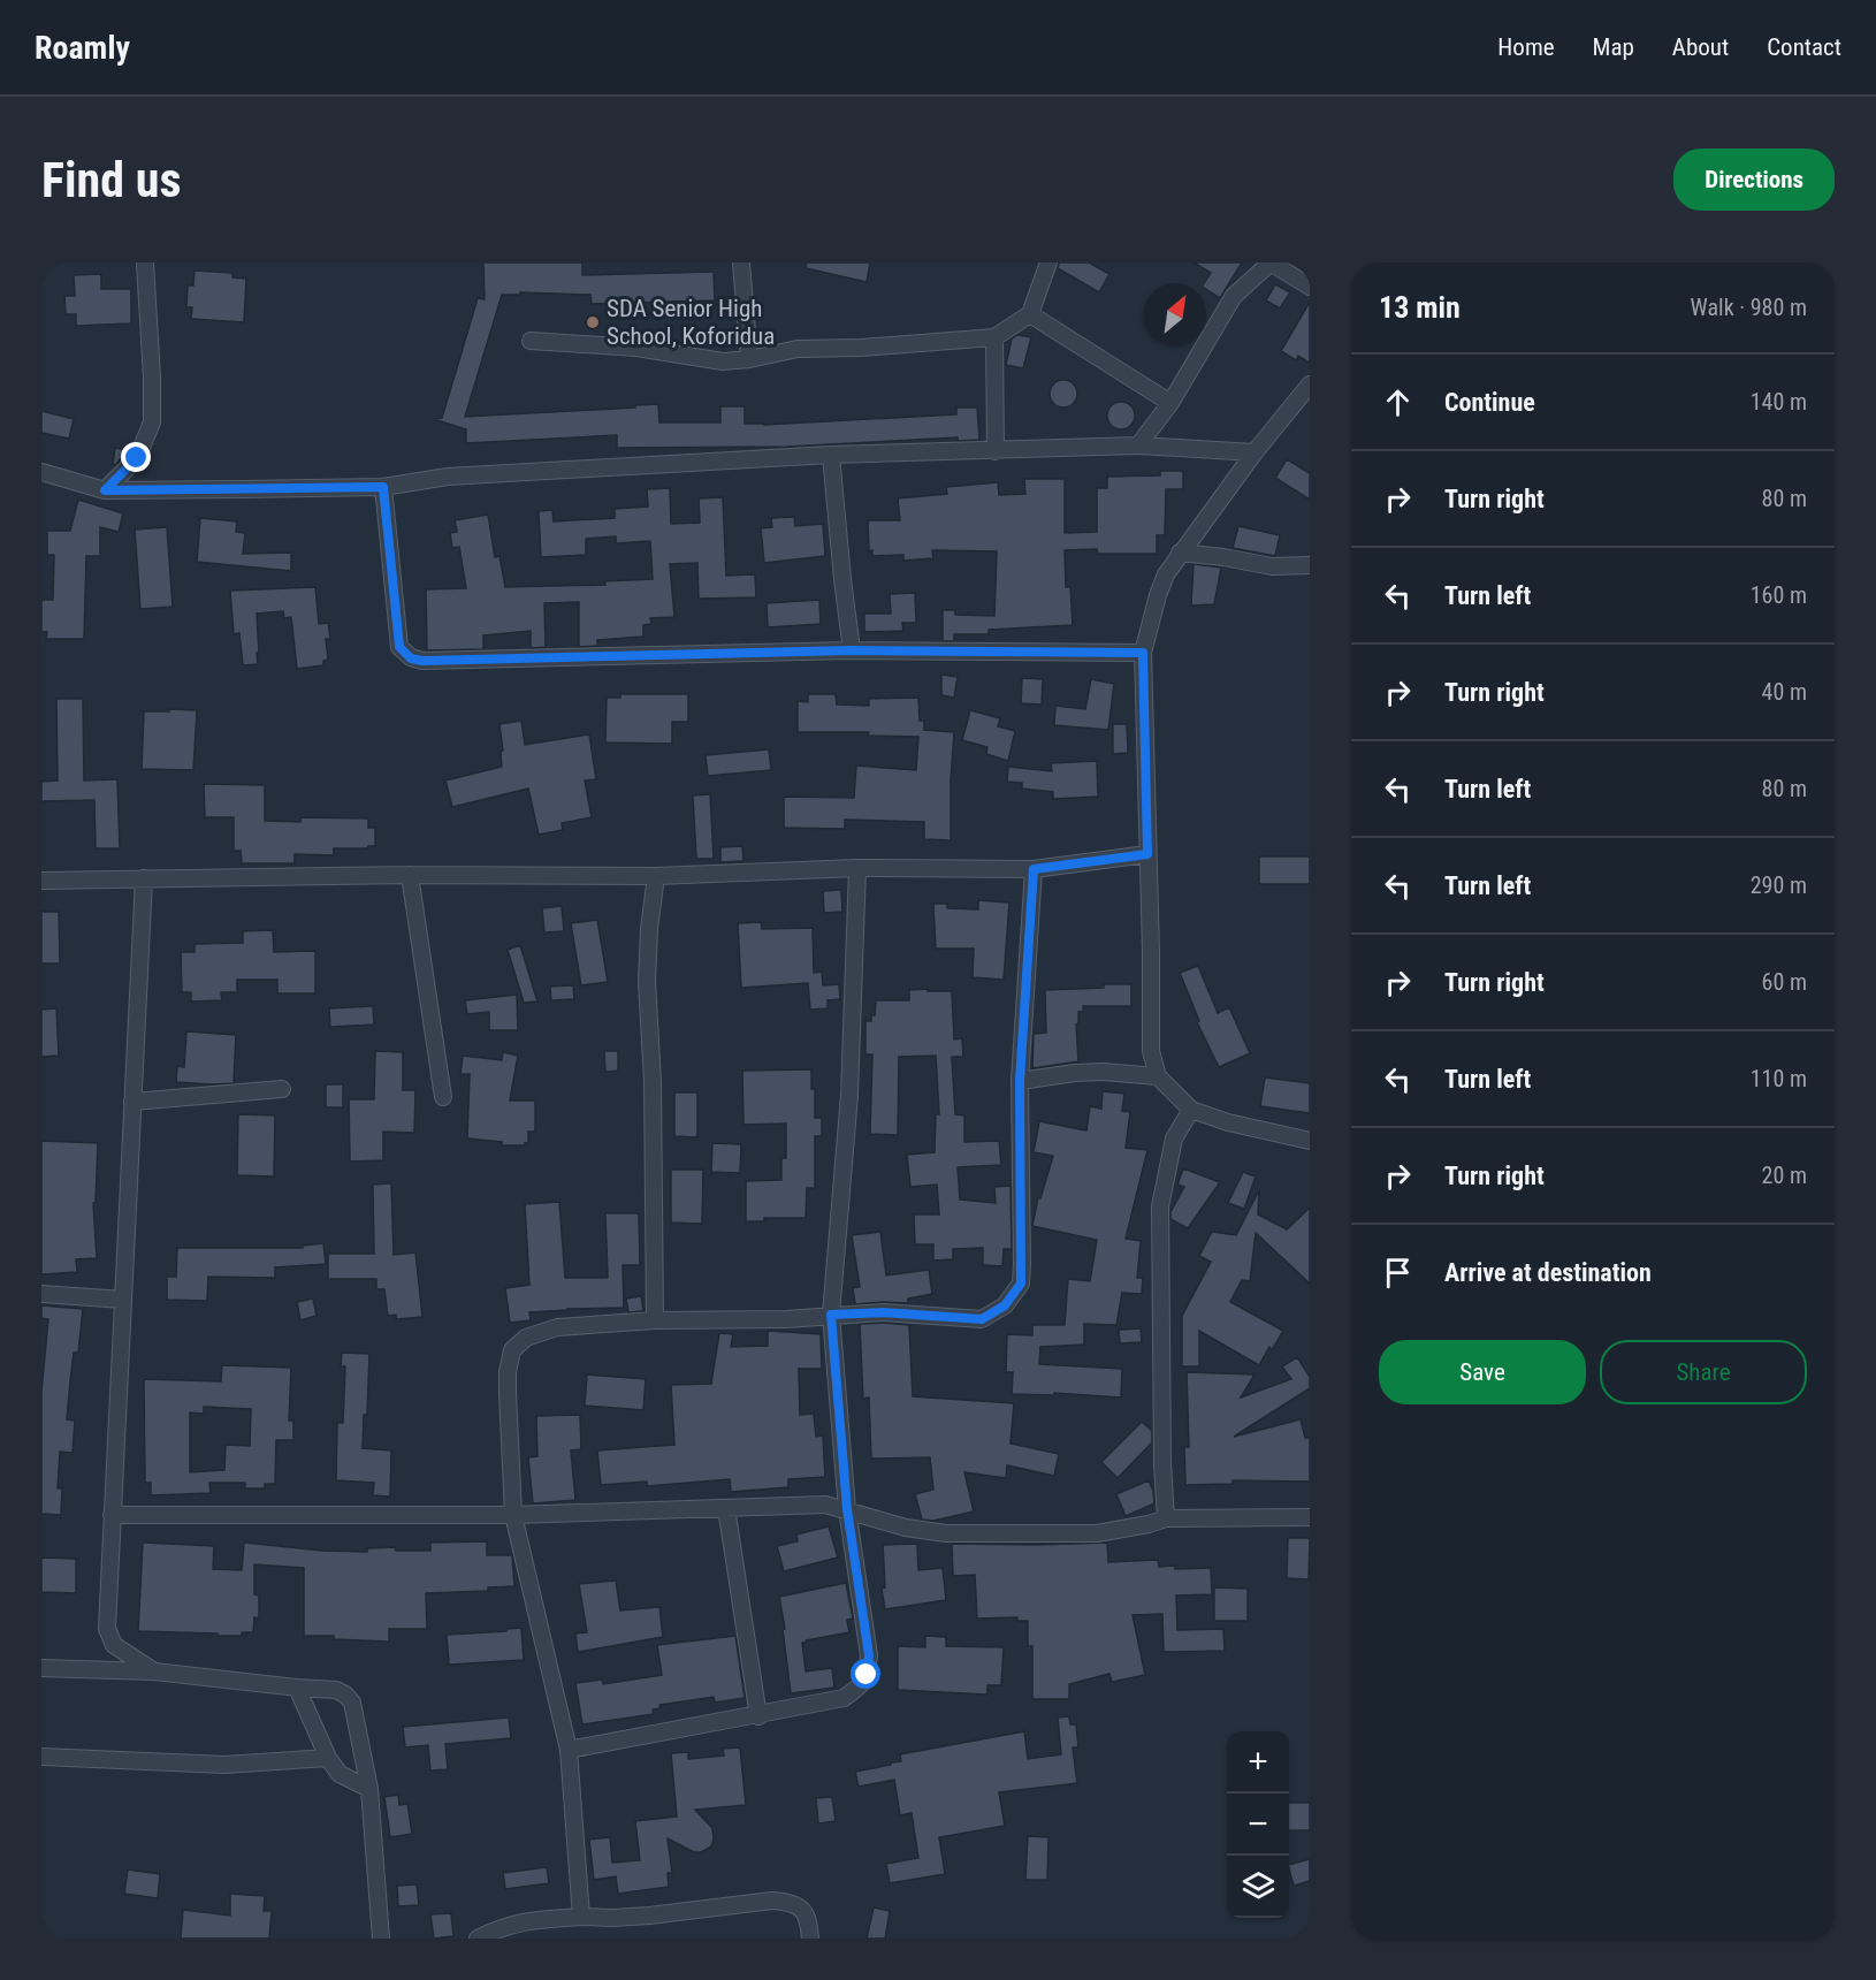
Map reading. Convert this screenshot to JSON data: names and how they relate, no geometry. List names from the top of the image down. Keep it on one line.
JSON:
{"places":["SDA Senior High School, Koforidua"],"north":"top right","page":{"header":"Roamly","nav":["Home","Map","About","Contact"],"buttons":["Directions",["Save","Share"]],"title":"Find us","heading":["13 min","Walk · 980 m"],"list":[["Continue","140 m"],["Turn right","80 m"],["Turn left","160 m"],["Turn right","40 m"],["Turn left","80 m"],["Turn left","290 m"],["Turn right","60 m"],["Turn left","110 m"],["Turn right","20 m"],"Arrive at destination"],"map_buttons":["+","−"]}}
